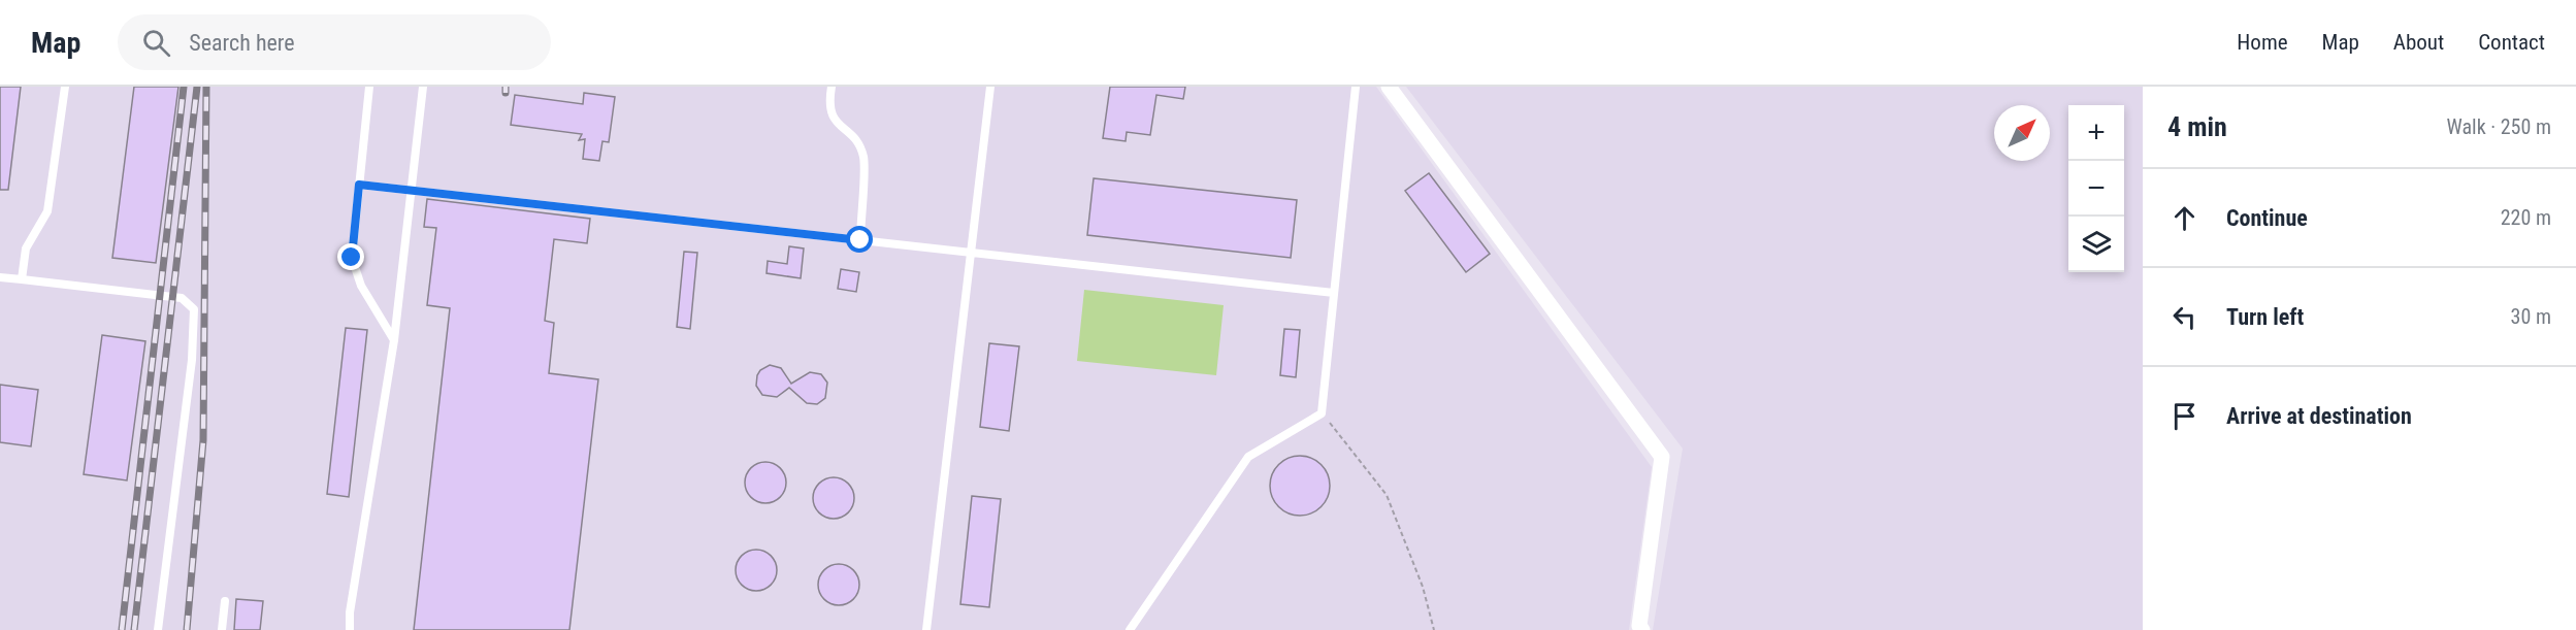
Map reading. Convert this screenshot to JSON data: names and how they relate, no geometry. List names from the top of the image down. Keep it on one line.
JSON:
{"north":"top right","page":{"header":"Map","search":"Search here","nav":["Home","Map","About","Contact"],"heading":["4 min","Walk · 250 m"],"map_buttons":["+","−"],"list":[["Continue","220 m"],["Turn left","30 m"],"Arrive at destination"]}}
